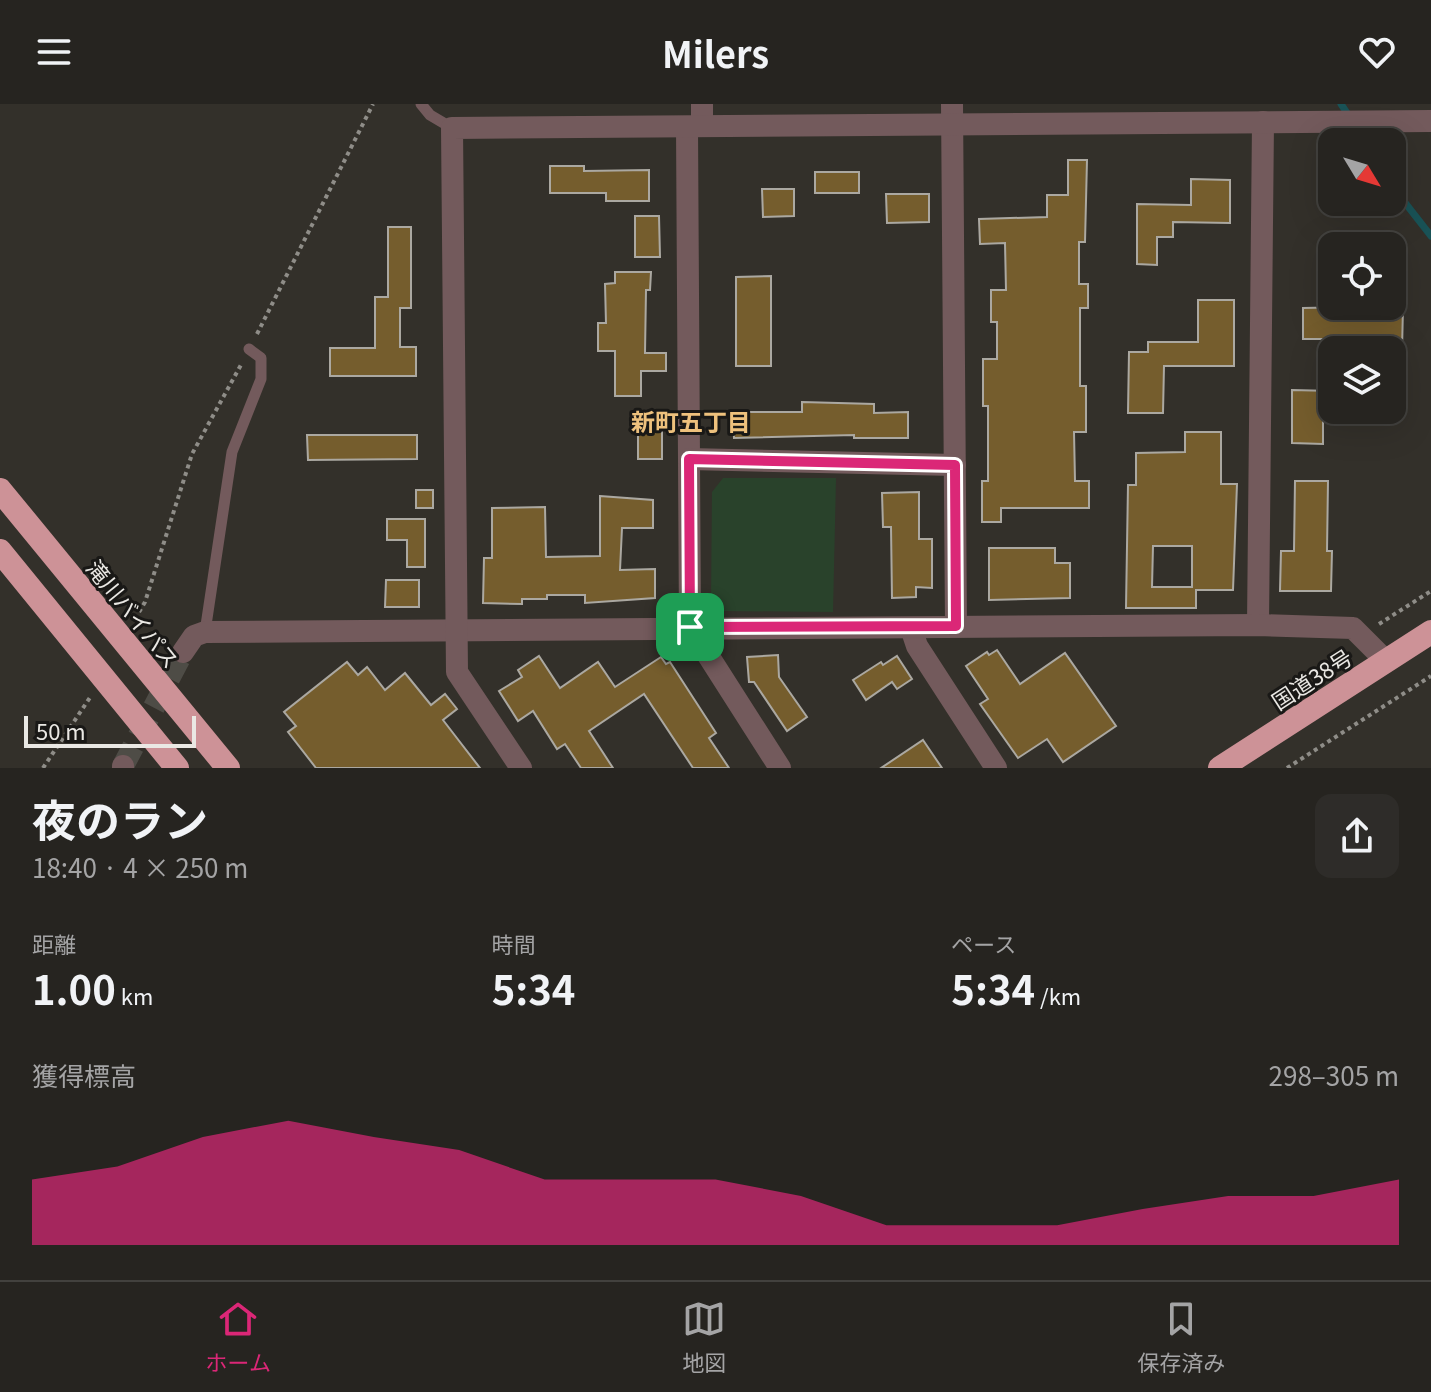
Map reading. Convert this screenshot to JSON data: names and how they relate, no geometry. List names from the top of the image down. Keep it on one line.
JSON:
{"streets":{"highway":["滝川バイパス","国道38号"]},"districts":["新町五丁目"],"scale_bar":"50 m","north":"bottom right","page":{"header":"Milers","scale":"50 m","heading":["夜のラン","18:40 · 4 × 250 m"],"stats":[["距離","1.00 km"],["時間","5:34"],["ペース","5:34 /km"]],"chart":["獲得標高","298–305 m"],"tabs":["ホーム","地図","保存済み"]}}
